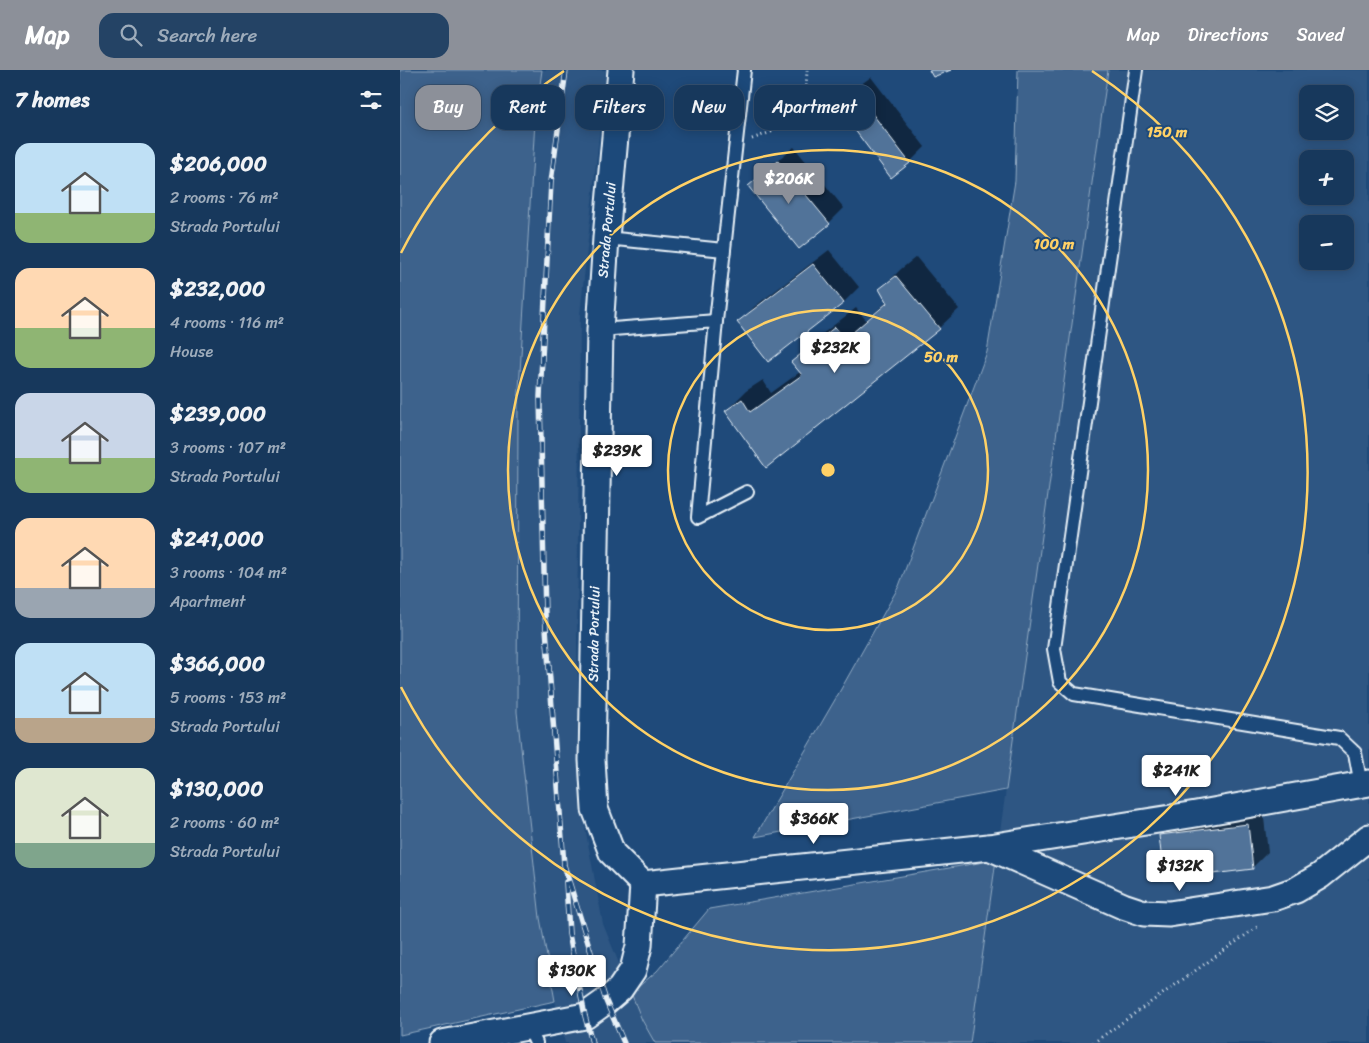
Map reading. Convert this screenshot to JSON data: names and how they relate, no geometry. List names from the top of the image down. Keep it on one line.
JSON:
{"streets":{"street":["Strada Portului"]},"page":{"header":"Map","search":"Search here","nav":["Map","Directions","Saved"],"heading":"7 homes","map_buttons":["+","−"],"chip":["Buy","Rent","Filters","New","Apartment"],"list":[{"name":"$206,000","note":"2 rooms · 76 m² · Strada Portului"},{"name":"$232,000","note":"4 rooms · 116 m² · House"},{"name":"$239,000","note":"3 rooms · 107 m² · Strada Portului"},{"name":"$241,000","note":"3 rooms · 104 m² · Apartment"},{"name":"$366,000","note":"5 rooms · 153 m² · Strada Portului"},{"name":"$130,000","note":"2 rooms · 60 m² · Strada Portului"}],"price":["$206K","$232K","$239K","$241K","$366K","$132K","$130K"]},"rings":["150 m","100 m","50 m"]}
